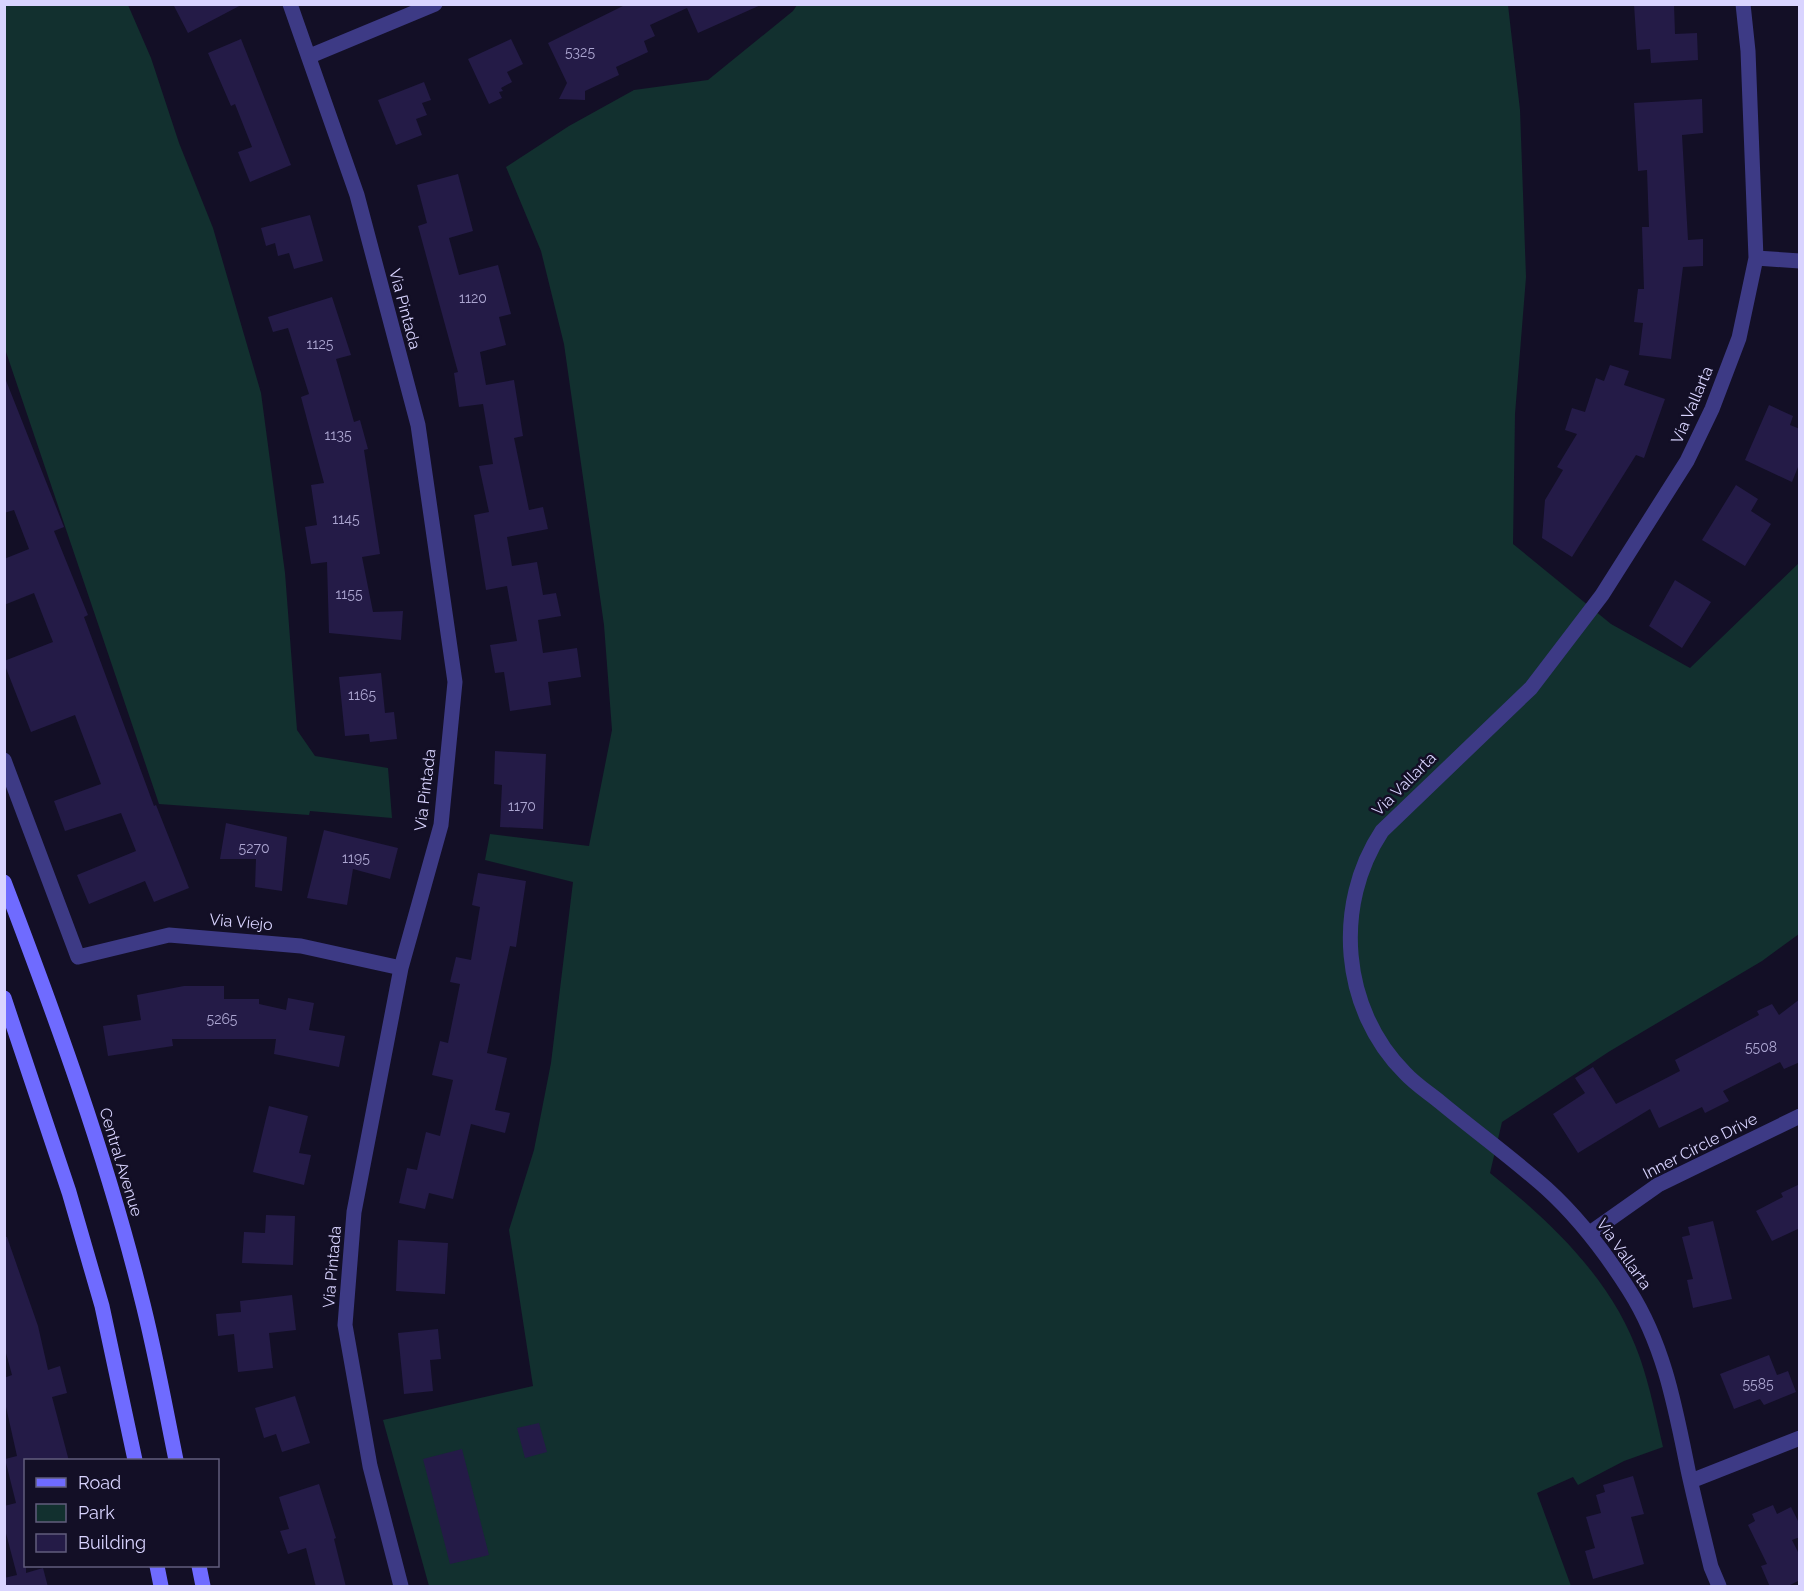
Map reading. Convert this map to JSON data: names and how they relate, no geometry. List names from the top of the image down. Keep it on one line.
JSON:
{"streets":{"main road":["Central Avenue"],"street":["Via Pintada","Via Vallarta","Via Viejo","Inner Circle Drive"]},"crossings":[["Via Pintada","Via Viejo"],["Via Vallarta","Inner Circle Drive"]],"house_numbers":["5325","1120","1125","1135","1145","1155","1165","1170","5270","1195","5265","5508","5585"],"legend":["Road","Park","Building"]}
